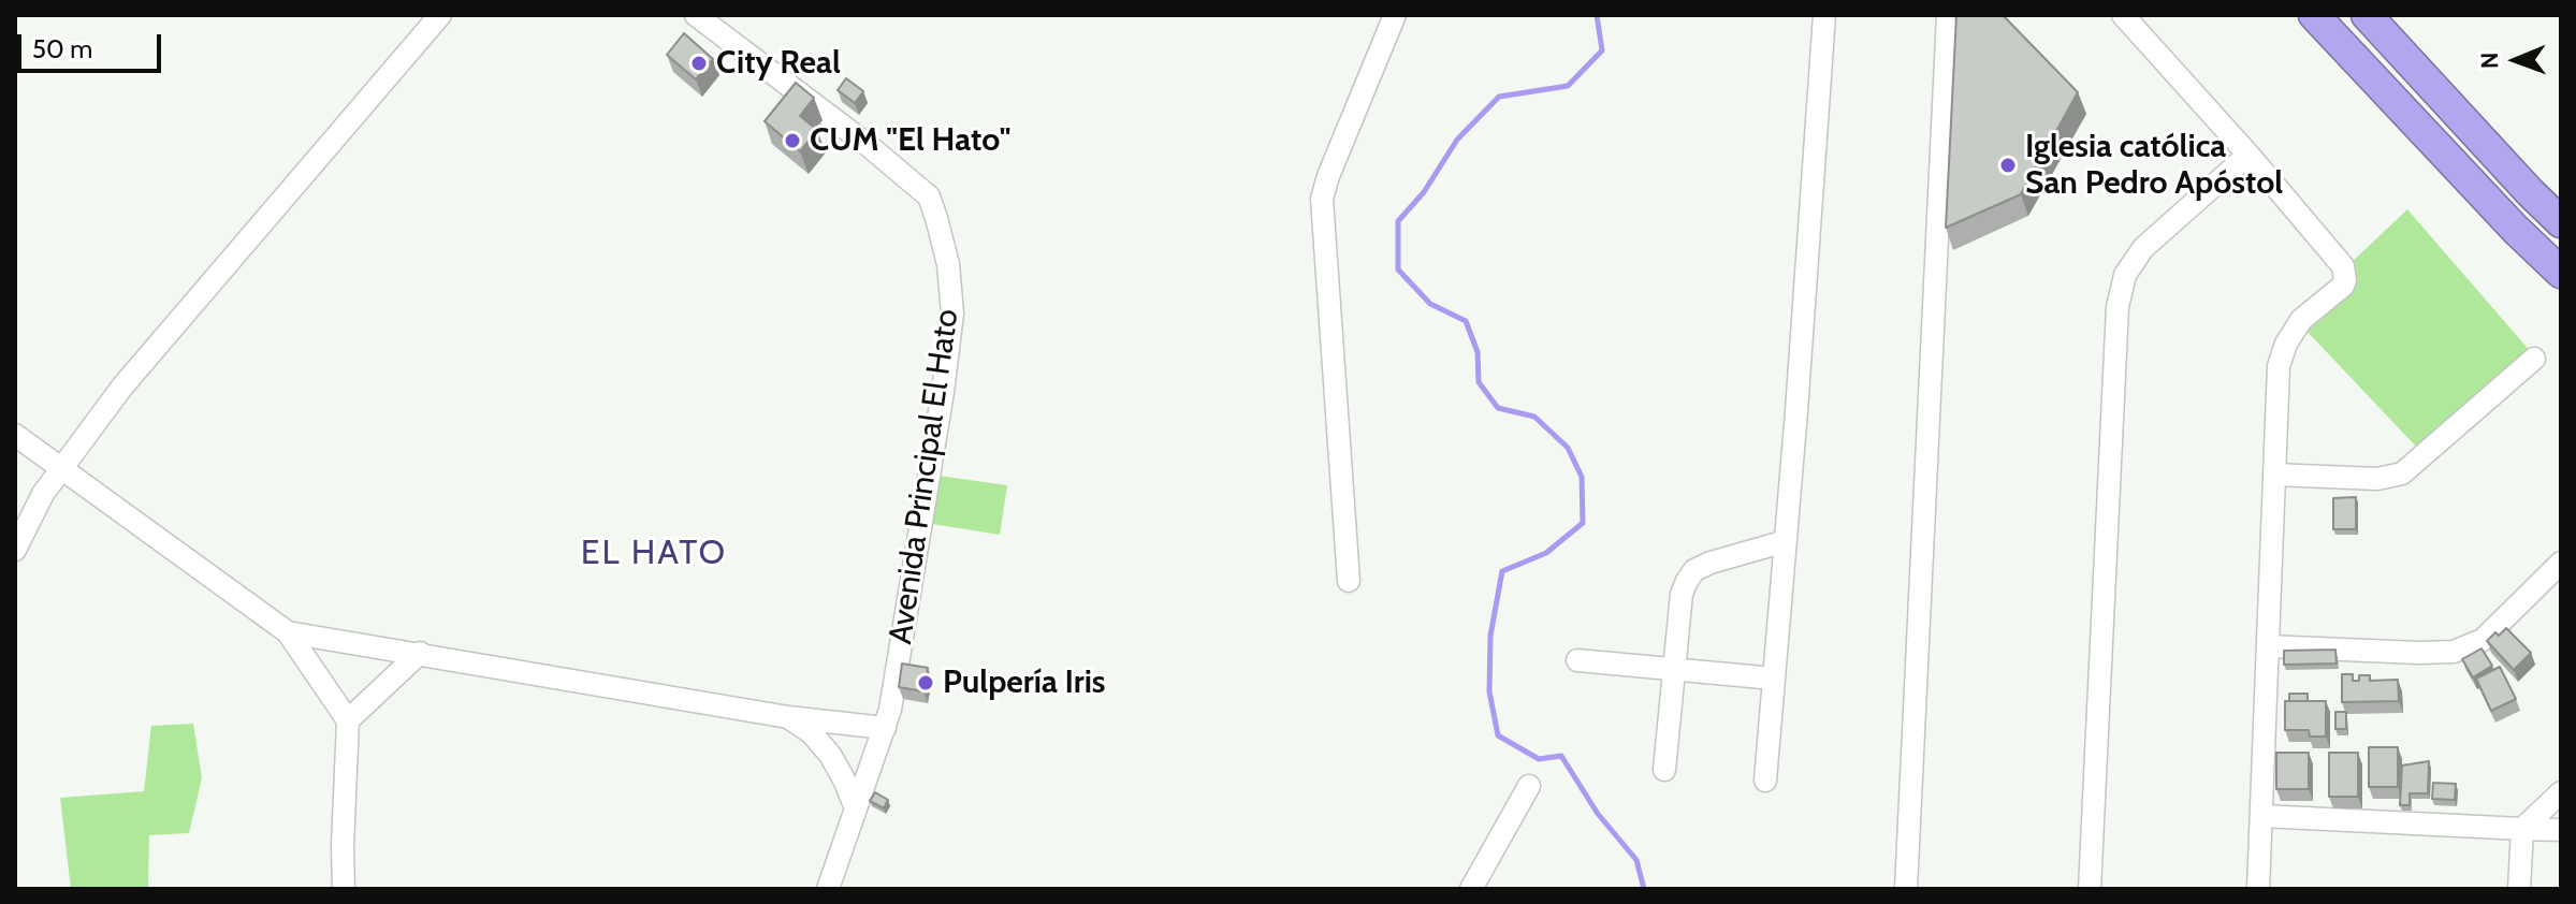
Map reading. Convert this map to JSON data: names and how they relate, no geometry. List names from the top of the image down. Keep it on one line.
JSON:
{"streets":{"street":["Avenida Principal El Hato"]},"districts":["EL HATO"],"places":["City Real","CUM \"El Hato\"","Iglesia católica San Pedro Apóstol","Pulpería Iris"],"scale_bar":"50 m","north":"left"}
